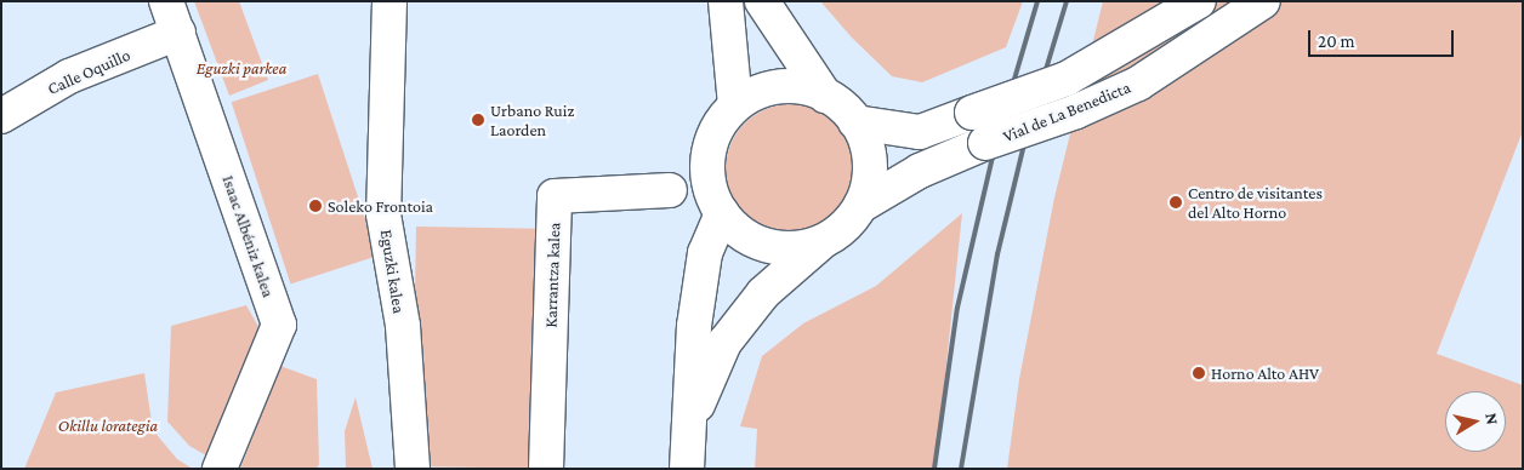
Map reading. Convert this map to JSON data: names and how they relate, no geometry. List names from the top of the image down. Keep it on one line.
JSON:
{"streets":{"street":["Calle Oquillo","Vial de La Benedicta","Isaac Albéniz kalea","Eguzki kalea","Karrantza kalea"]},"crossings":[["Calle Oquillo","Isaac Albéniz kalea"]],"parks":["Eguzki parkea","Okillu lorategia"],"places":["Urbano Ruiz Laorden","Centro de visitantes del Alto Horno","Soleko Frontoia","Horno Alto AHV"],"scale_bar":"20 m","north":"right"}
